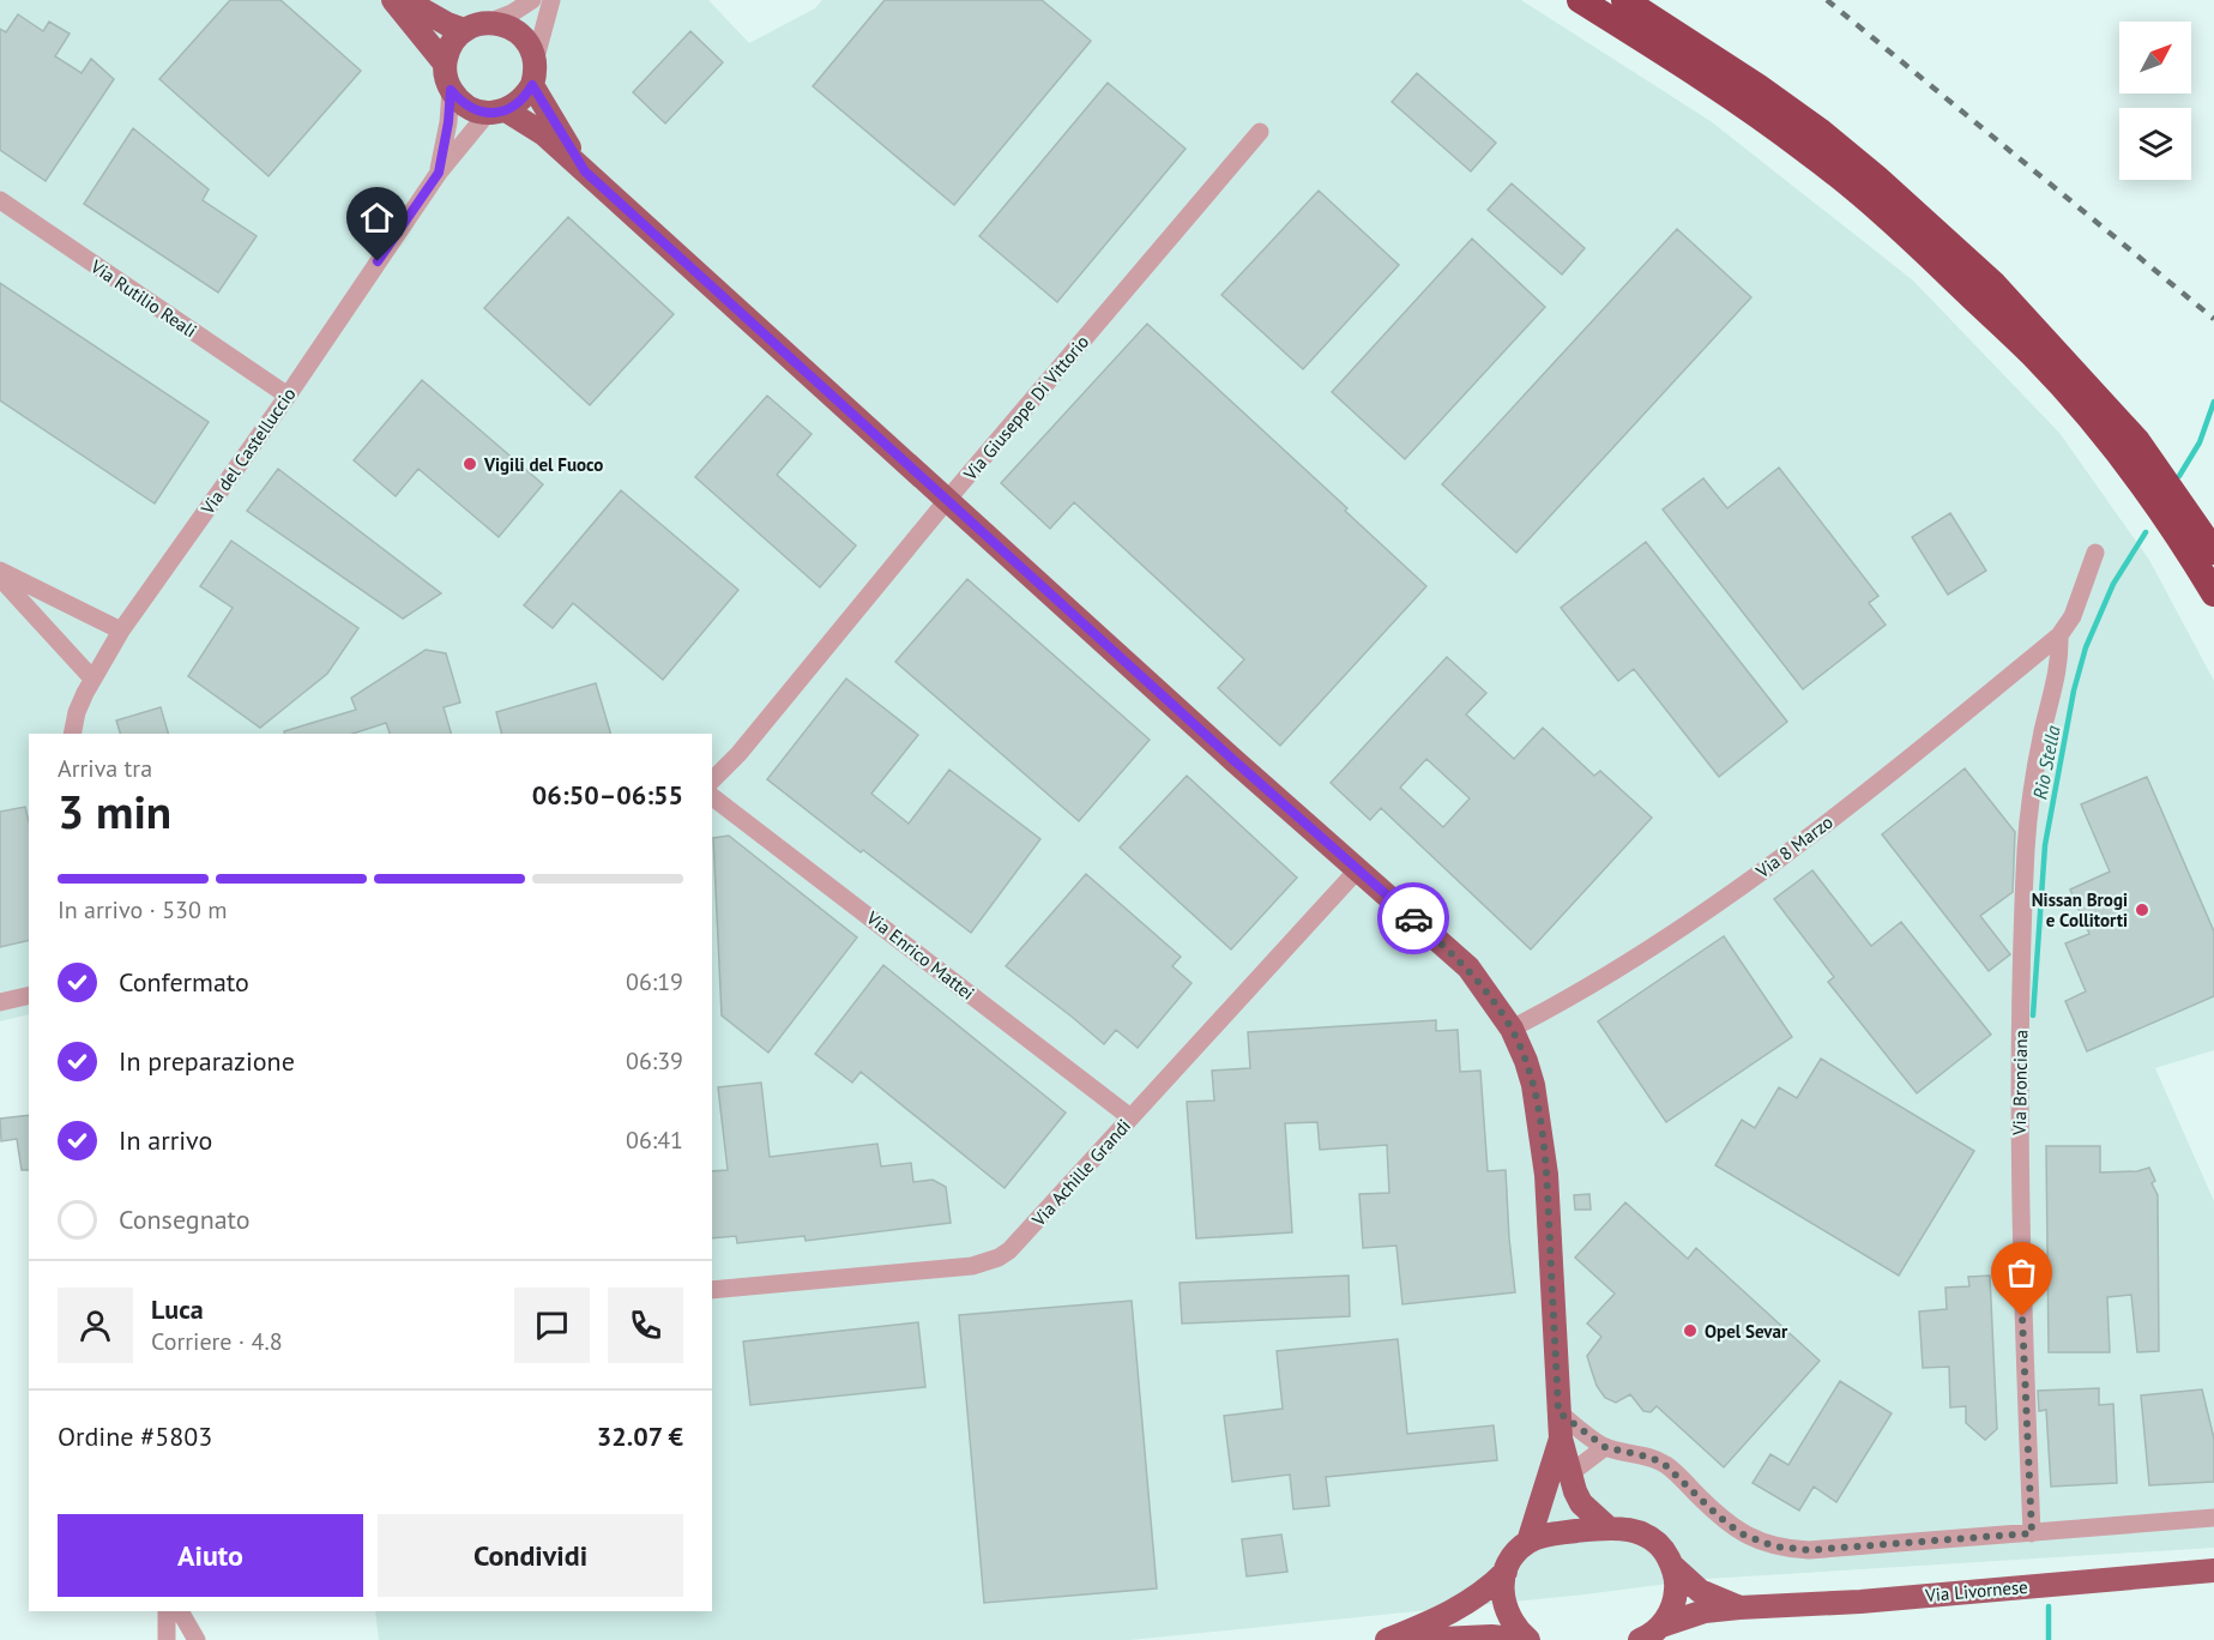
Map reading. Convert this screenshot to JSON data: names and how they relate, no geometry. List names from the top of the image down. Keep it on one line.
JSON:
{"streets":{"main road":["Via Livornese"],"street":["Via Rutilio Reali","Via Giuseppe Di Vittorio","Via del Castelluccio","Via 8 Marzo","Via Enrico Mattei","Via Bronciana","Via Achille Grandi"]},"crossings":[["Via Rutilio Reali","Via del Castelluccio"],["Via 8 Marzo","Via Bronciana"],["Via Enrico Mattei","Via Achille Grandi"]],"water":["Rio Stella"],"places":["Vigili del Fuoco","Nissan Brogi e Collitorti","Opel Sevar"],"north":"top right","page":{"heading":["3 min","Arriva tra","06:50–06:55"],"panel":["Luca","Corriere · 4.8","Ordine #5803","32.07 €"],"bar":"In arrivo · 530 m","list":[["Confermato","06:19"],["In preparazione","06:39"],["In arrivo","06:41"],"Consegnato"],"buttons":["Aiuto","Condividi"]}}
